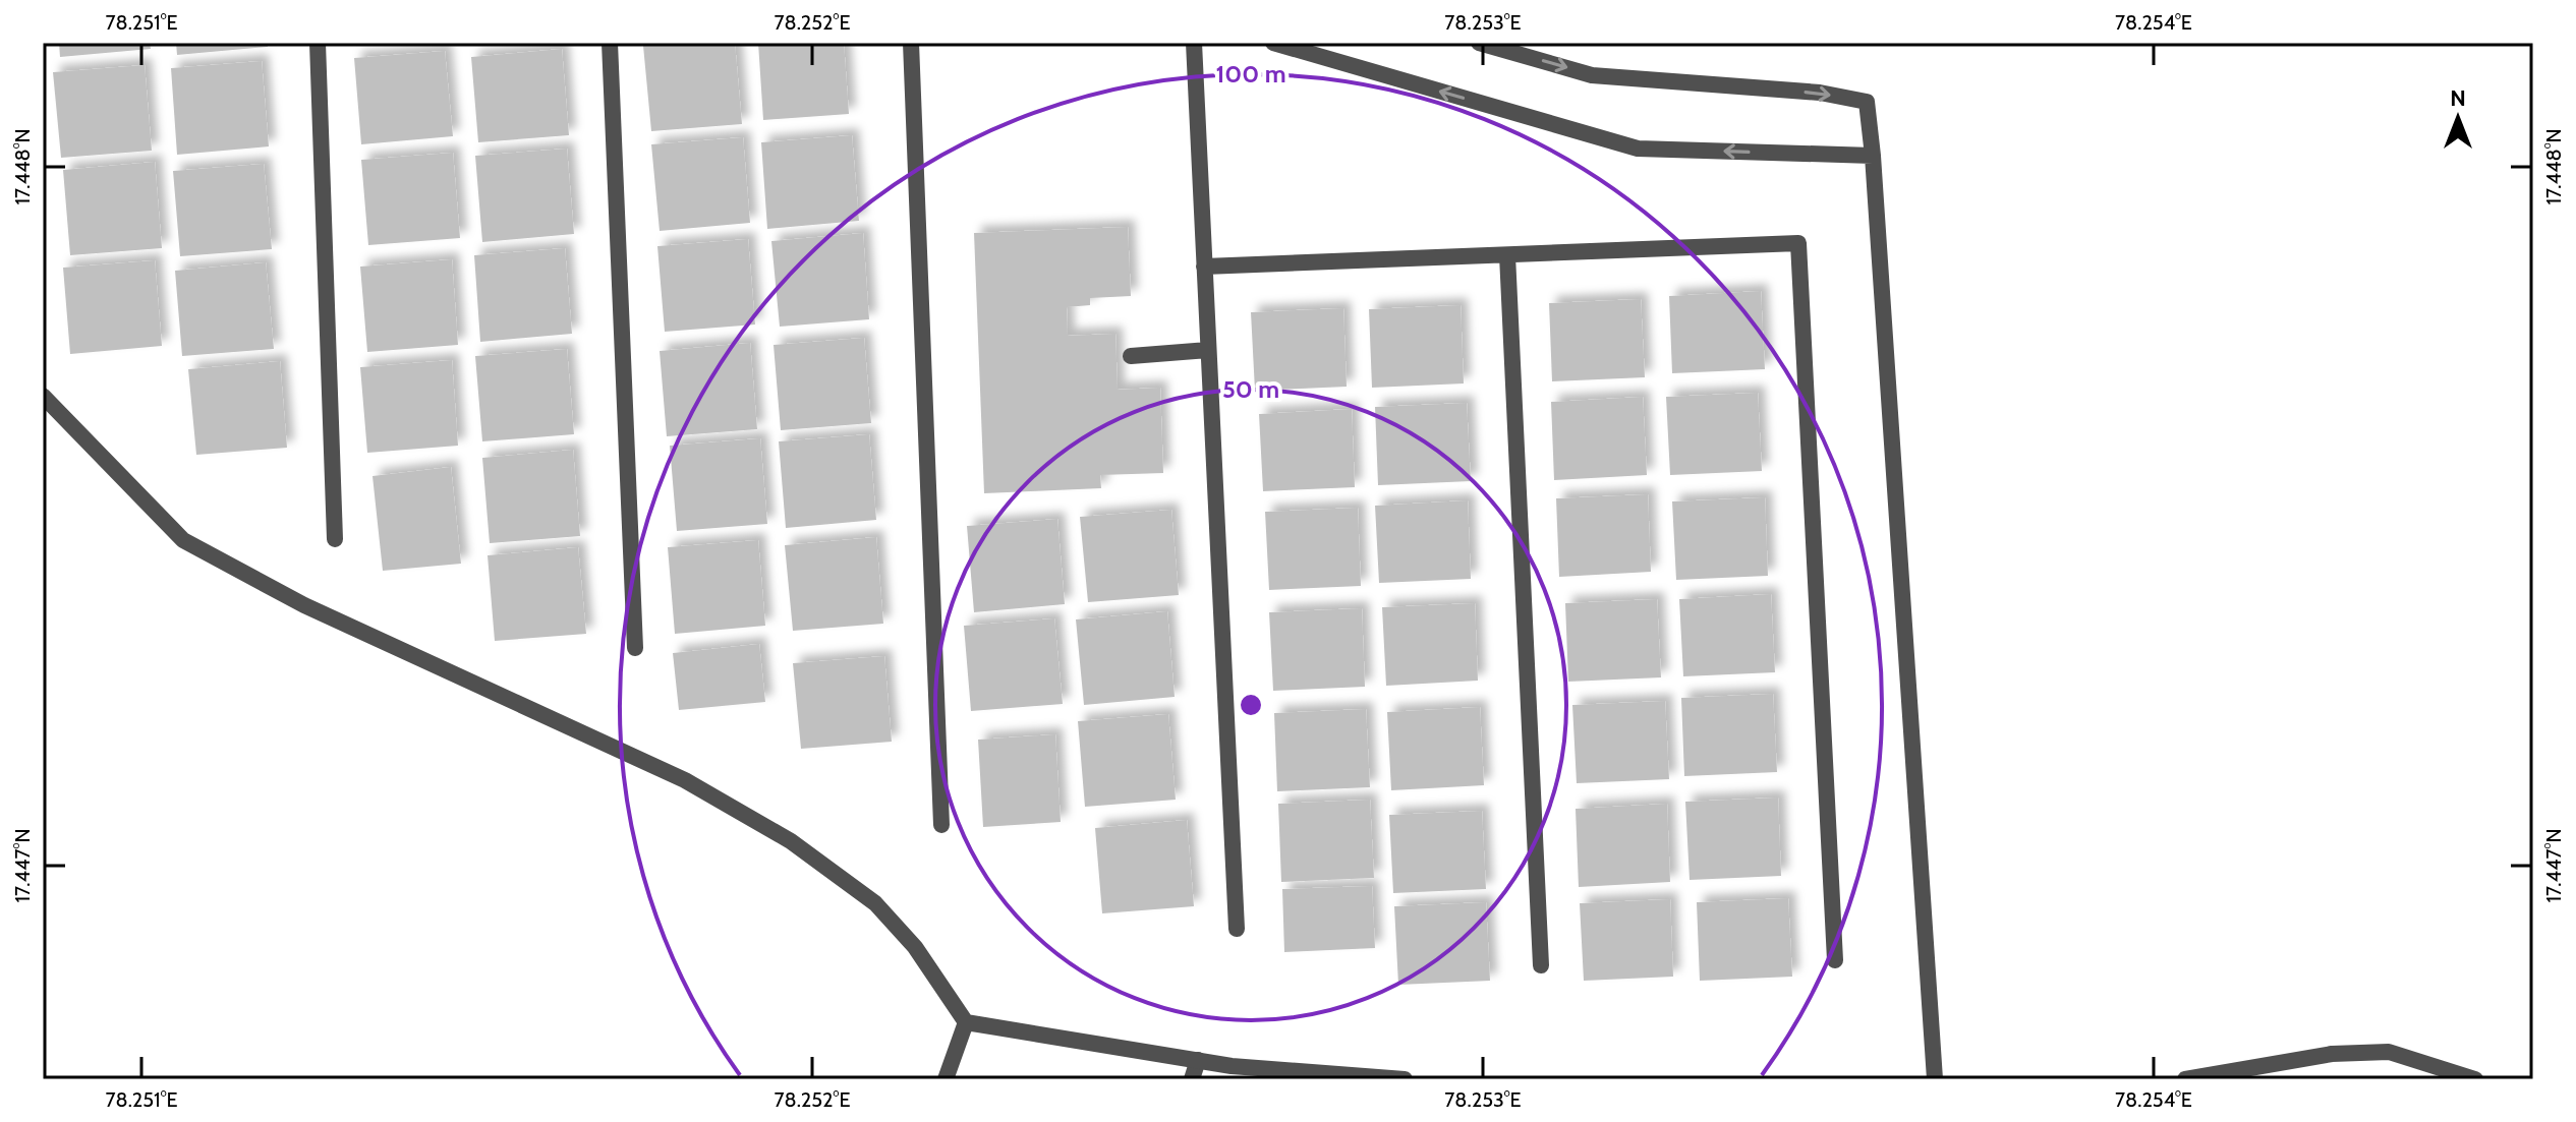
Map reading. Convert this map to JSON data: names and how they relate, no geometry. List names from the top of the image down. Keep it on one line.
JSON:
{"north":"top","coordinates":["78.251°E","78.252°E","78.253°E","78.254°E","17.448°N","17.447°N"],"rings":["100 m","50 m"]}
